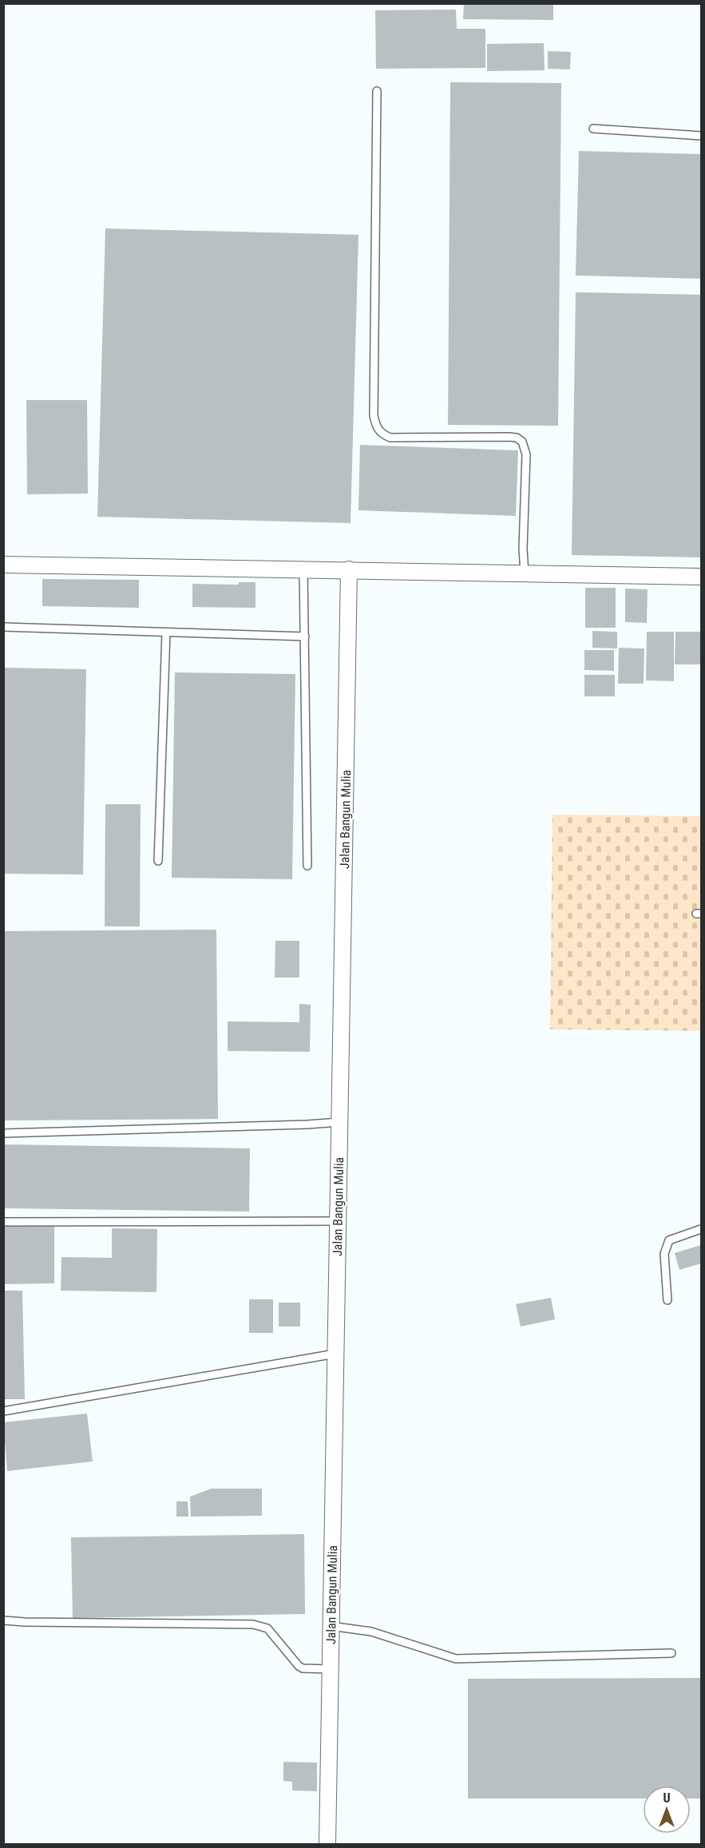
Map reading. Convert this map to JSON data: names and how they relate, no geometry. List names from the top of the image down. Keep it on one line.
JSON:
{"streets":{"street":["Jalan Bangun Mulia"]},"north":"top"}
